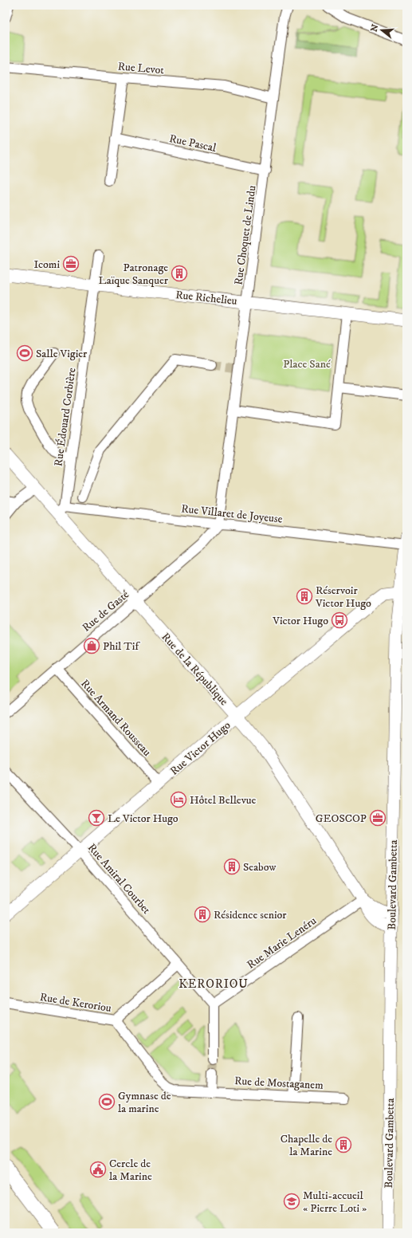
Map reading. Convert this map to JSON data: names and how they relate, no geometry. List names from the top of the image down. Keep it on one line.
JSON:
{"streets":{"street":["Rue Levot","Rue Pascal","Rue Choquet de Lindu","Rue Richelieu","Rue Édouard Corbière","Rue Villaret de Joyeuse","Rue de Gasté","Rue de la République","Rue Armand Rousseau","Rue Victor Hugo","Rue Amiral Courbet","Boulevard Gambetta","Rue Marie Lenéru","Rue de Keroriou","Rue de Mostaganem"]},"crossings":[["Rue Levot","Rue Choquet de Lindu"],["Rue Pascal","Rue Choquet de Lindu"],["Rue Choquet de Lindu","Rue Richelieu"],["Rue Choquet de Lindu","Rue Villaret de Joyeuse"],["Rue Choquet de Lindu","Rue de Gasté"],["Rue Richelieu","Rue Édouard Corbière"],["Rue Édouard Corbière","Rue Villaret de Joyeuse"],["Rue Édouard Corbière","Rue de la République"],["Rue Villaret de Joyeuse","Rue de Gasté"],["Rue Villaret de Joyeuse","Rue de la République"],["Rue Villaret de Joyeuse","Boulevard Gambetta"],["Rue de Gasté","Rue de la République"],["Rue de Gasté","Rue Armand Rousseau"],["Rue de la République","Rue Victor Hugo"],["Rue de la République","Boulevard Gambetta"],["Rue de la République","Rue Marie Lenéru"],["Rue Armand Rousseau","Rue Victor Hugo"],["Rue Victor Hugo","Rue Amiral Courbet"],["Rue Victor Hugo","Boulevard Gambetta"],["Rue Amiral Courbet","Rue Marie Lenéru"],["Rue Amiral Courbet","Rue de Keroriou"],["Rue de Keroriou","Rue de Mostaganem"]],"districts":["KERORIOU"],"parks":["Place Sané"],"places":{"office":["Icomi","GEOSCOP"],"building":["Patronage Laïque Sanquer","Réservoir Victor Hugo","Seabow","Résidence senior","Chapelle de la Marine"],"sports":["Salle Vigier","Gymnase de la marine"],"bus stop":["Victor Hugo"],"shop":["Phil Tif"],"hotel":["Hôtel Bellevue"],"bar":["Le Victor Hugo"],"public building":["Cercle de la Marine"],"school or university":["Multi-accueil « Pierre Loti »"]},"north":"left"}
